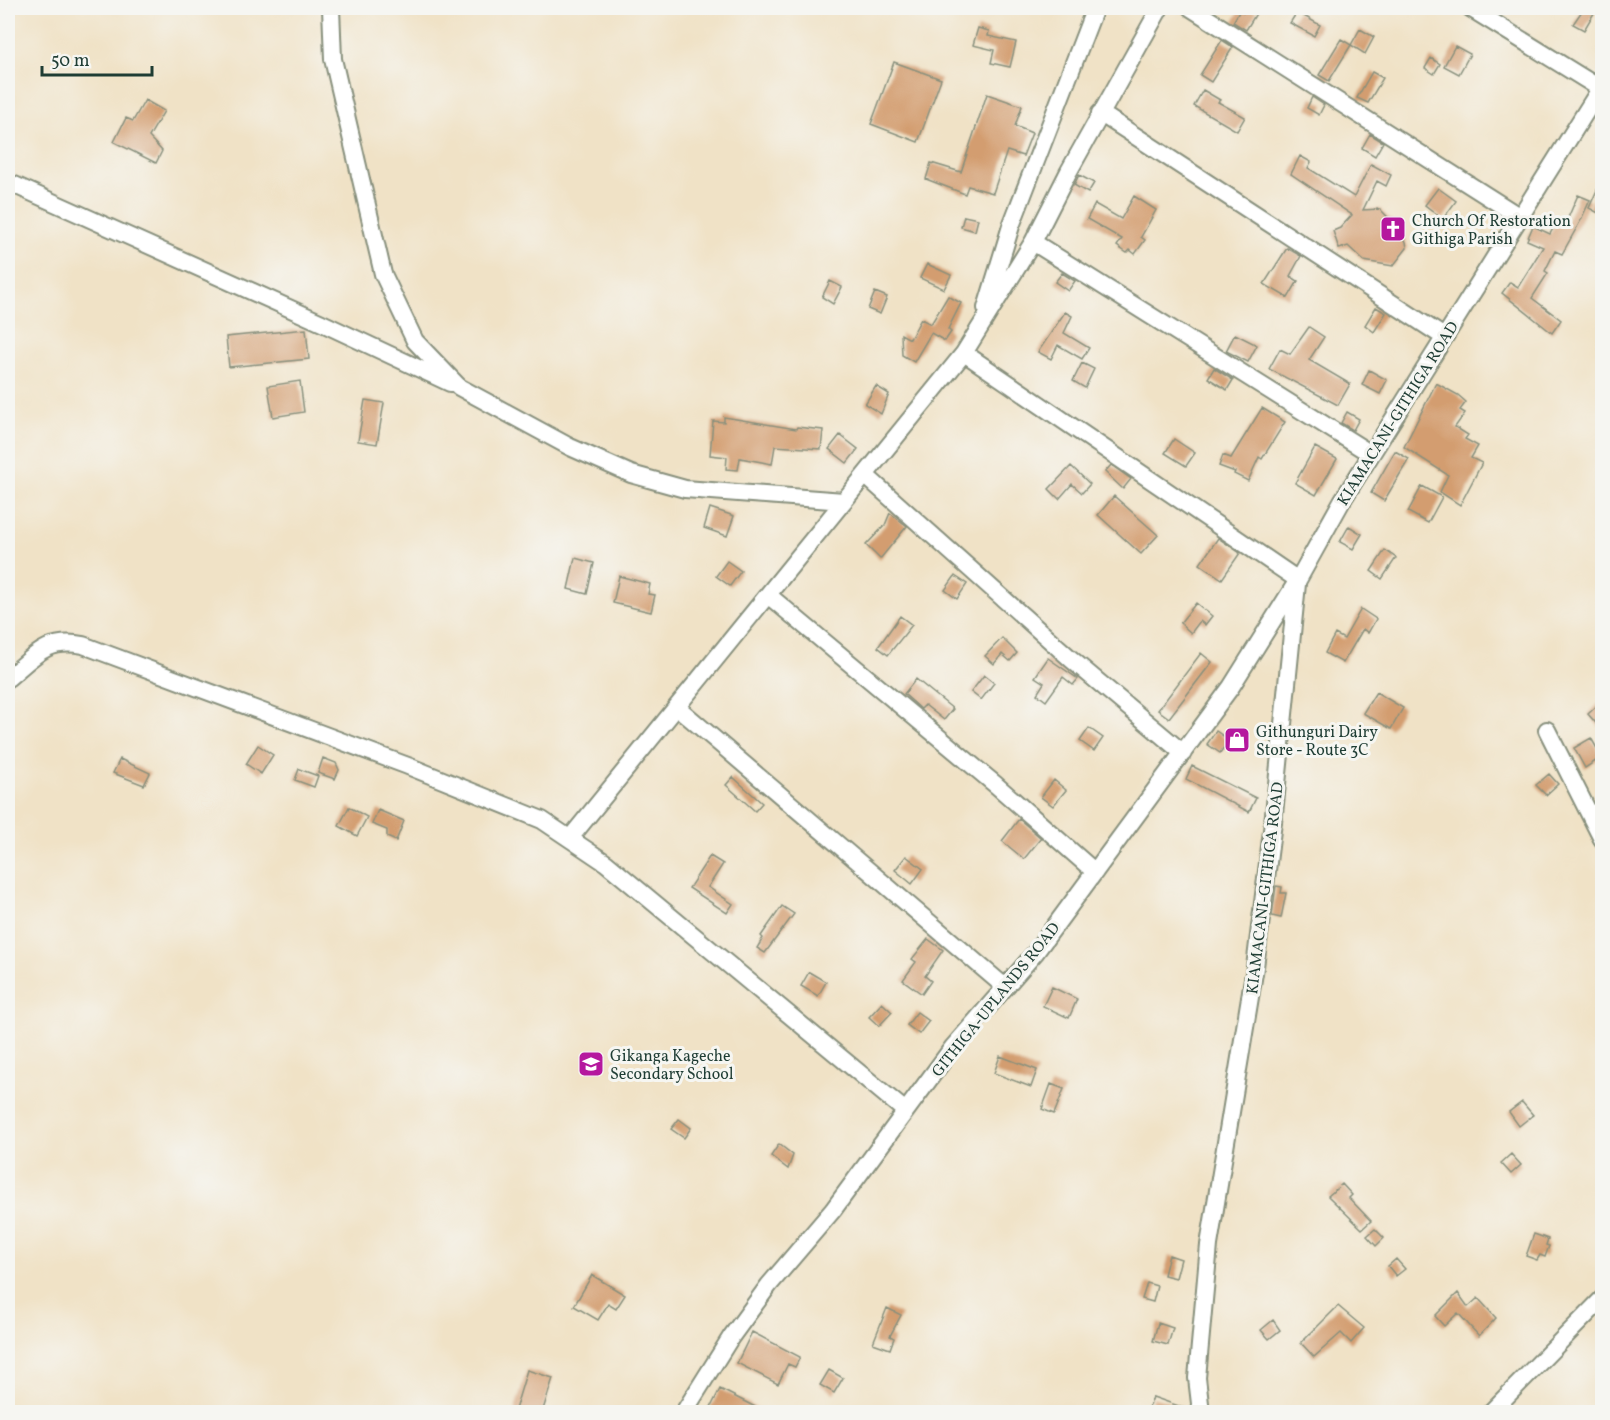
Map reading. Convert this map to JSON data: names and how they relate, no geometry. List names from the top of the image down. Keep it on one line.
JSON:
{"streets":{"street":["KIAMACANI-GITHIGA ROAD","GITHIGA-UPLANDS ROAD"]},"crossings":[["KIAMACANI-GITHIGA ROAD","GITHIGA-UPLANDS ROAD"]],"places":{"church":["Church Of Restoration Githiga Parish"],"shop":["Githunguri Dairy Store - Route 3C"],"school or university":["Gikanga Kageche Secondary School"]},"scale_bar":"50 m"}
